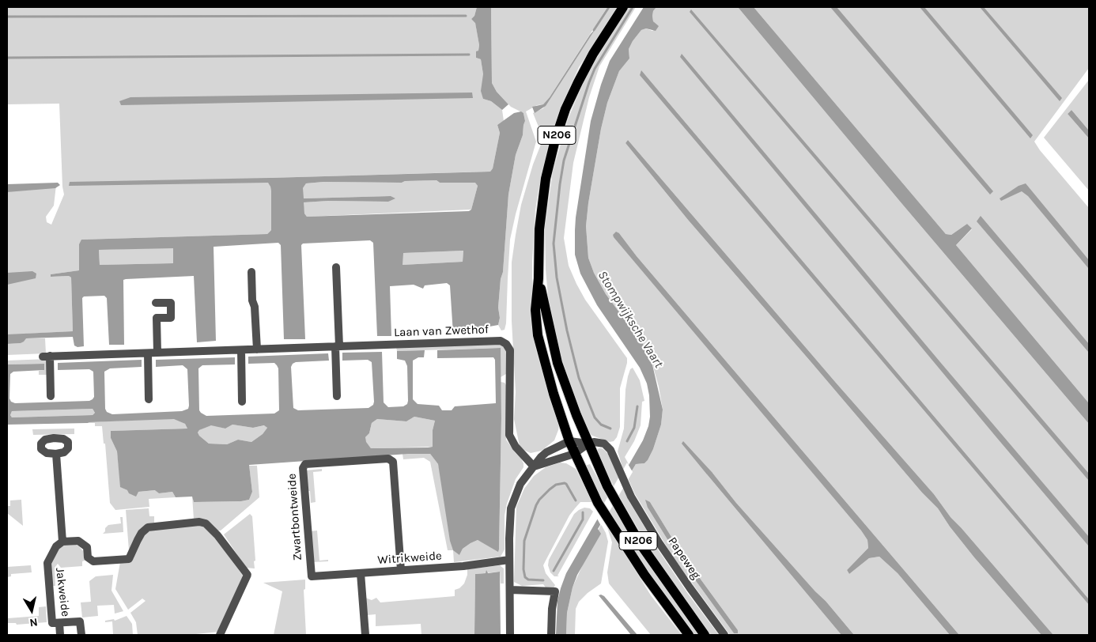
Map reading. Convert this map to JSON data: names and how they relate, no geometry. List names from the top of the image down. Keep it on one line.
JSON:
{"streets":{"main road":["N206"],"street":["Laan van Zwethof","Zwartbontweide","Witrikweide","Papeweg","Jakweide"]},"crossings":[["N206","Papeweg"],["Zwartbontweide","Witrikweide"]],"water":["Stompwijksche Vaart"],"north":"bottom"}
